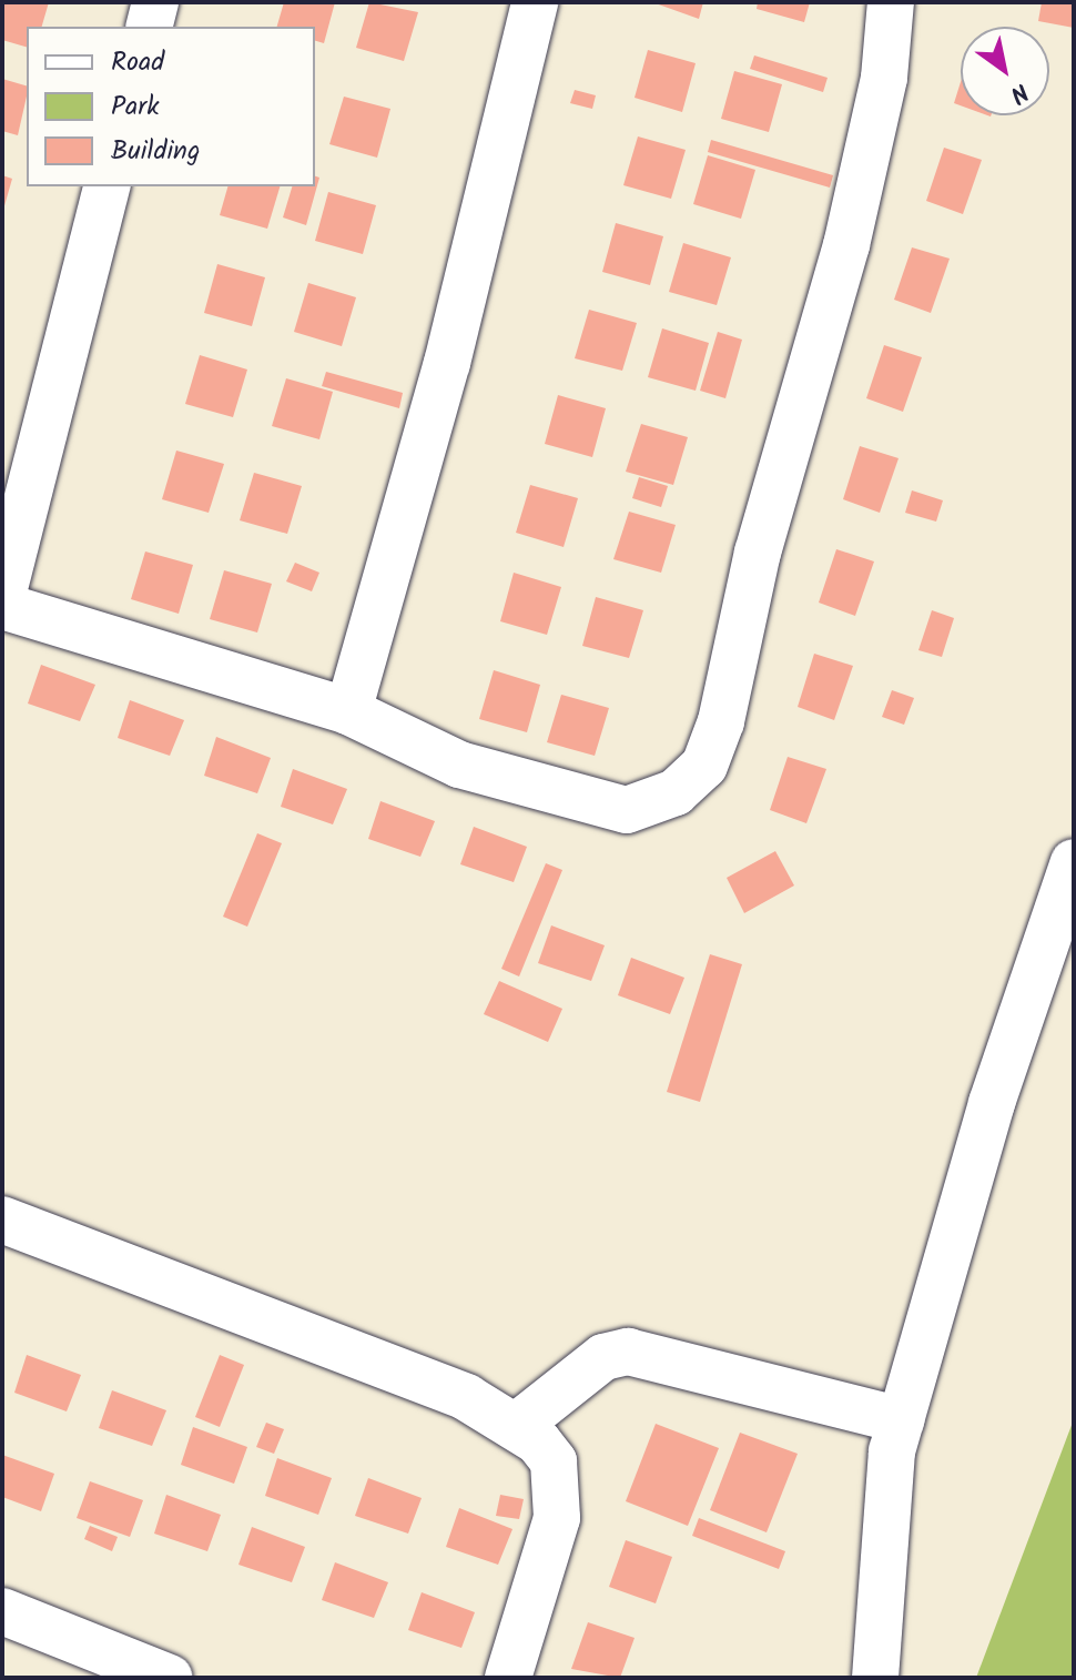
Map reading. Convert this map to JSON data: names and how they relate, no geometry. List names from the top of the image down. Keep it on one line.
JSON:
{"legend":["Road","Park","Building"],"north":"bottom right"}
